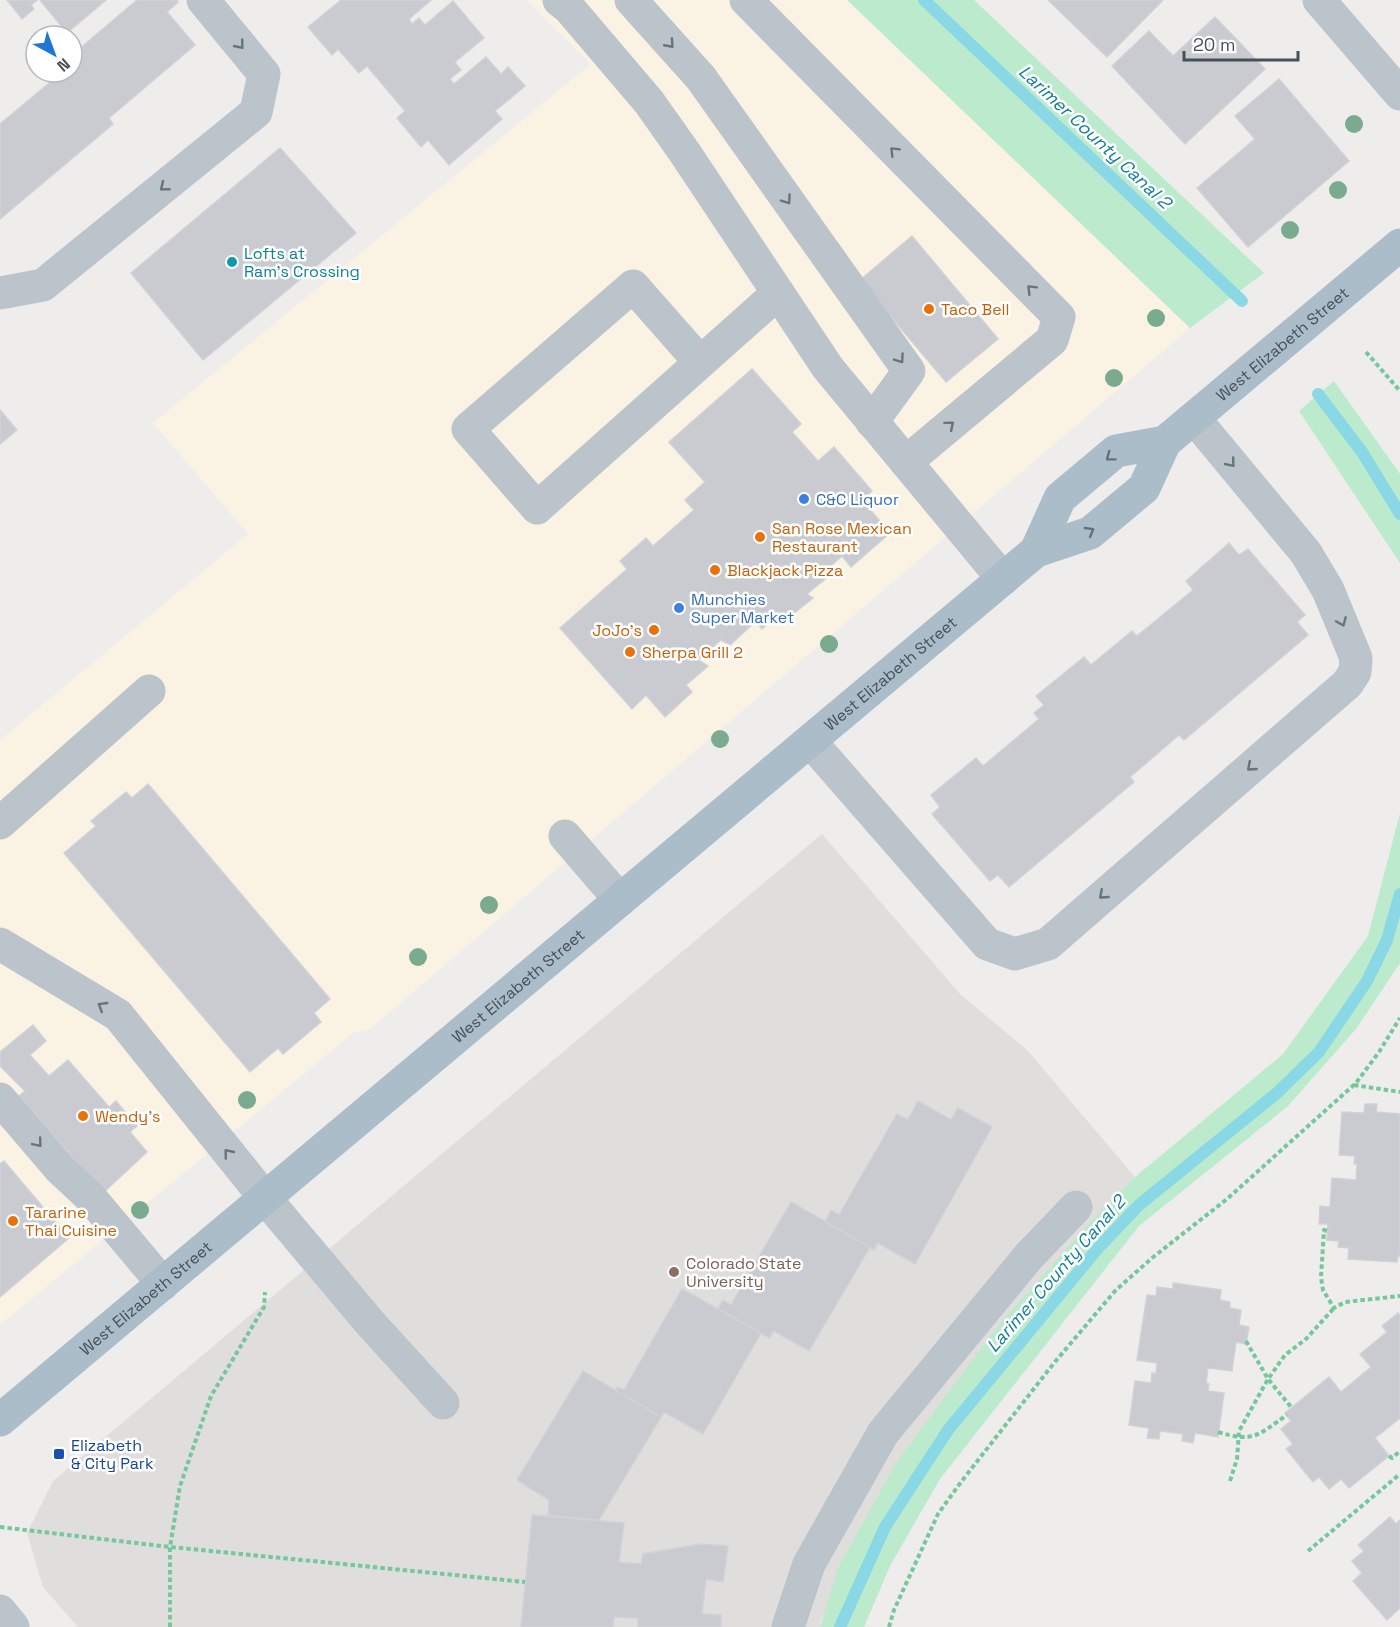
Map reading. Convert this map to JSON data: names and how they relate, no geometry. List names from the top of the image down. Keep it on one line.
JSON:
{"streets":{"main road":["West Elizabeth Street"]},"water":["Larimer County Canal 2"],"places":{"other":["Lofts at Ram's Crossing","Taco Bell","C&C Liquor","San Rose Mexican Restaurant","Blackjack Pizza","Munchies Super Market","JoJo's","Sherpa Grill 2","Wendy's","Tararine Thai Cuisine","Colorado State University"],"transit":["Elizabeth & City Park"]},"scale_bar":"20 m","north":"bottom right"}
